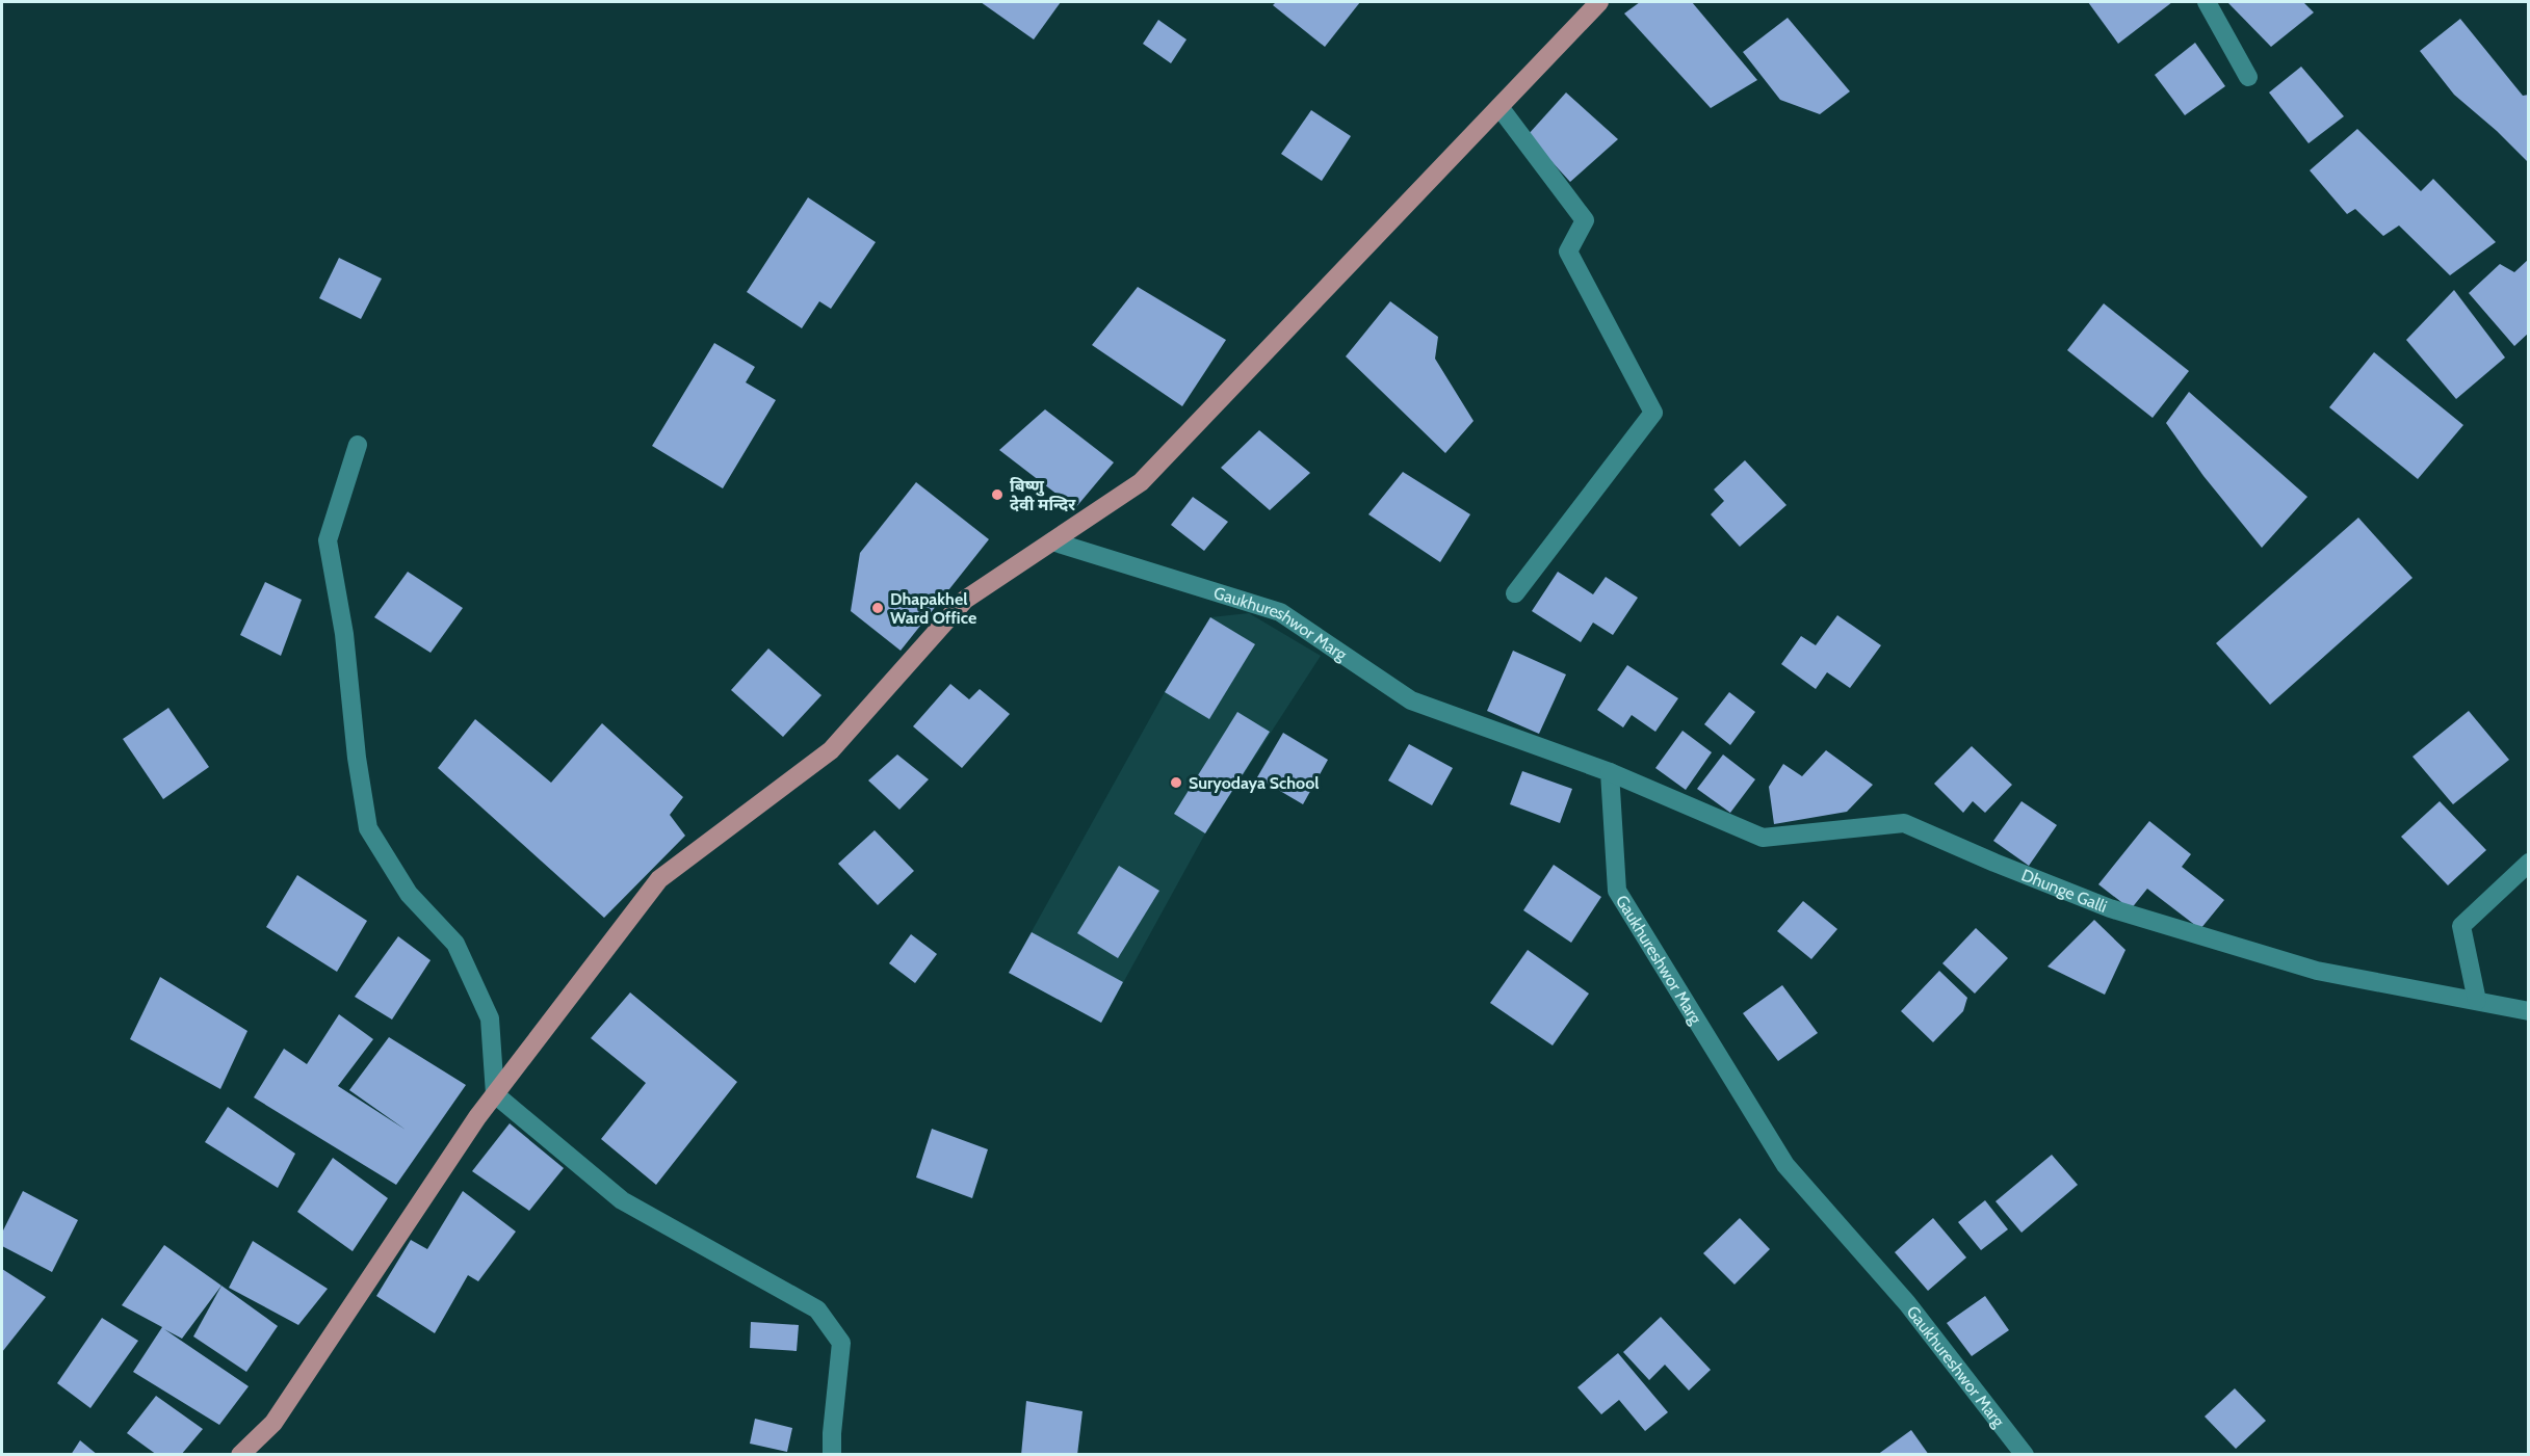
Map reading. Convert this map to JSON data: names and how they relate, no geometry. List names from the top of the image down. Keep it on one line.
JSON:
{"streets":{"street":["Gaukhureshwor Marg","Dhunge Galli"]},"crossings":[["Gaukhureshwor Marg","Dhunge Galli"]],"places":["बिष्णु देवी मन्दिर","Dhapakhel Ward Office","Suryodaya School"]}
